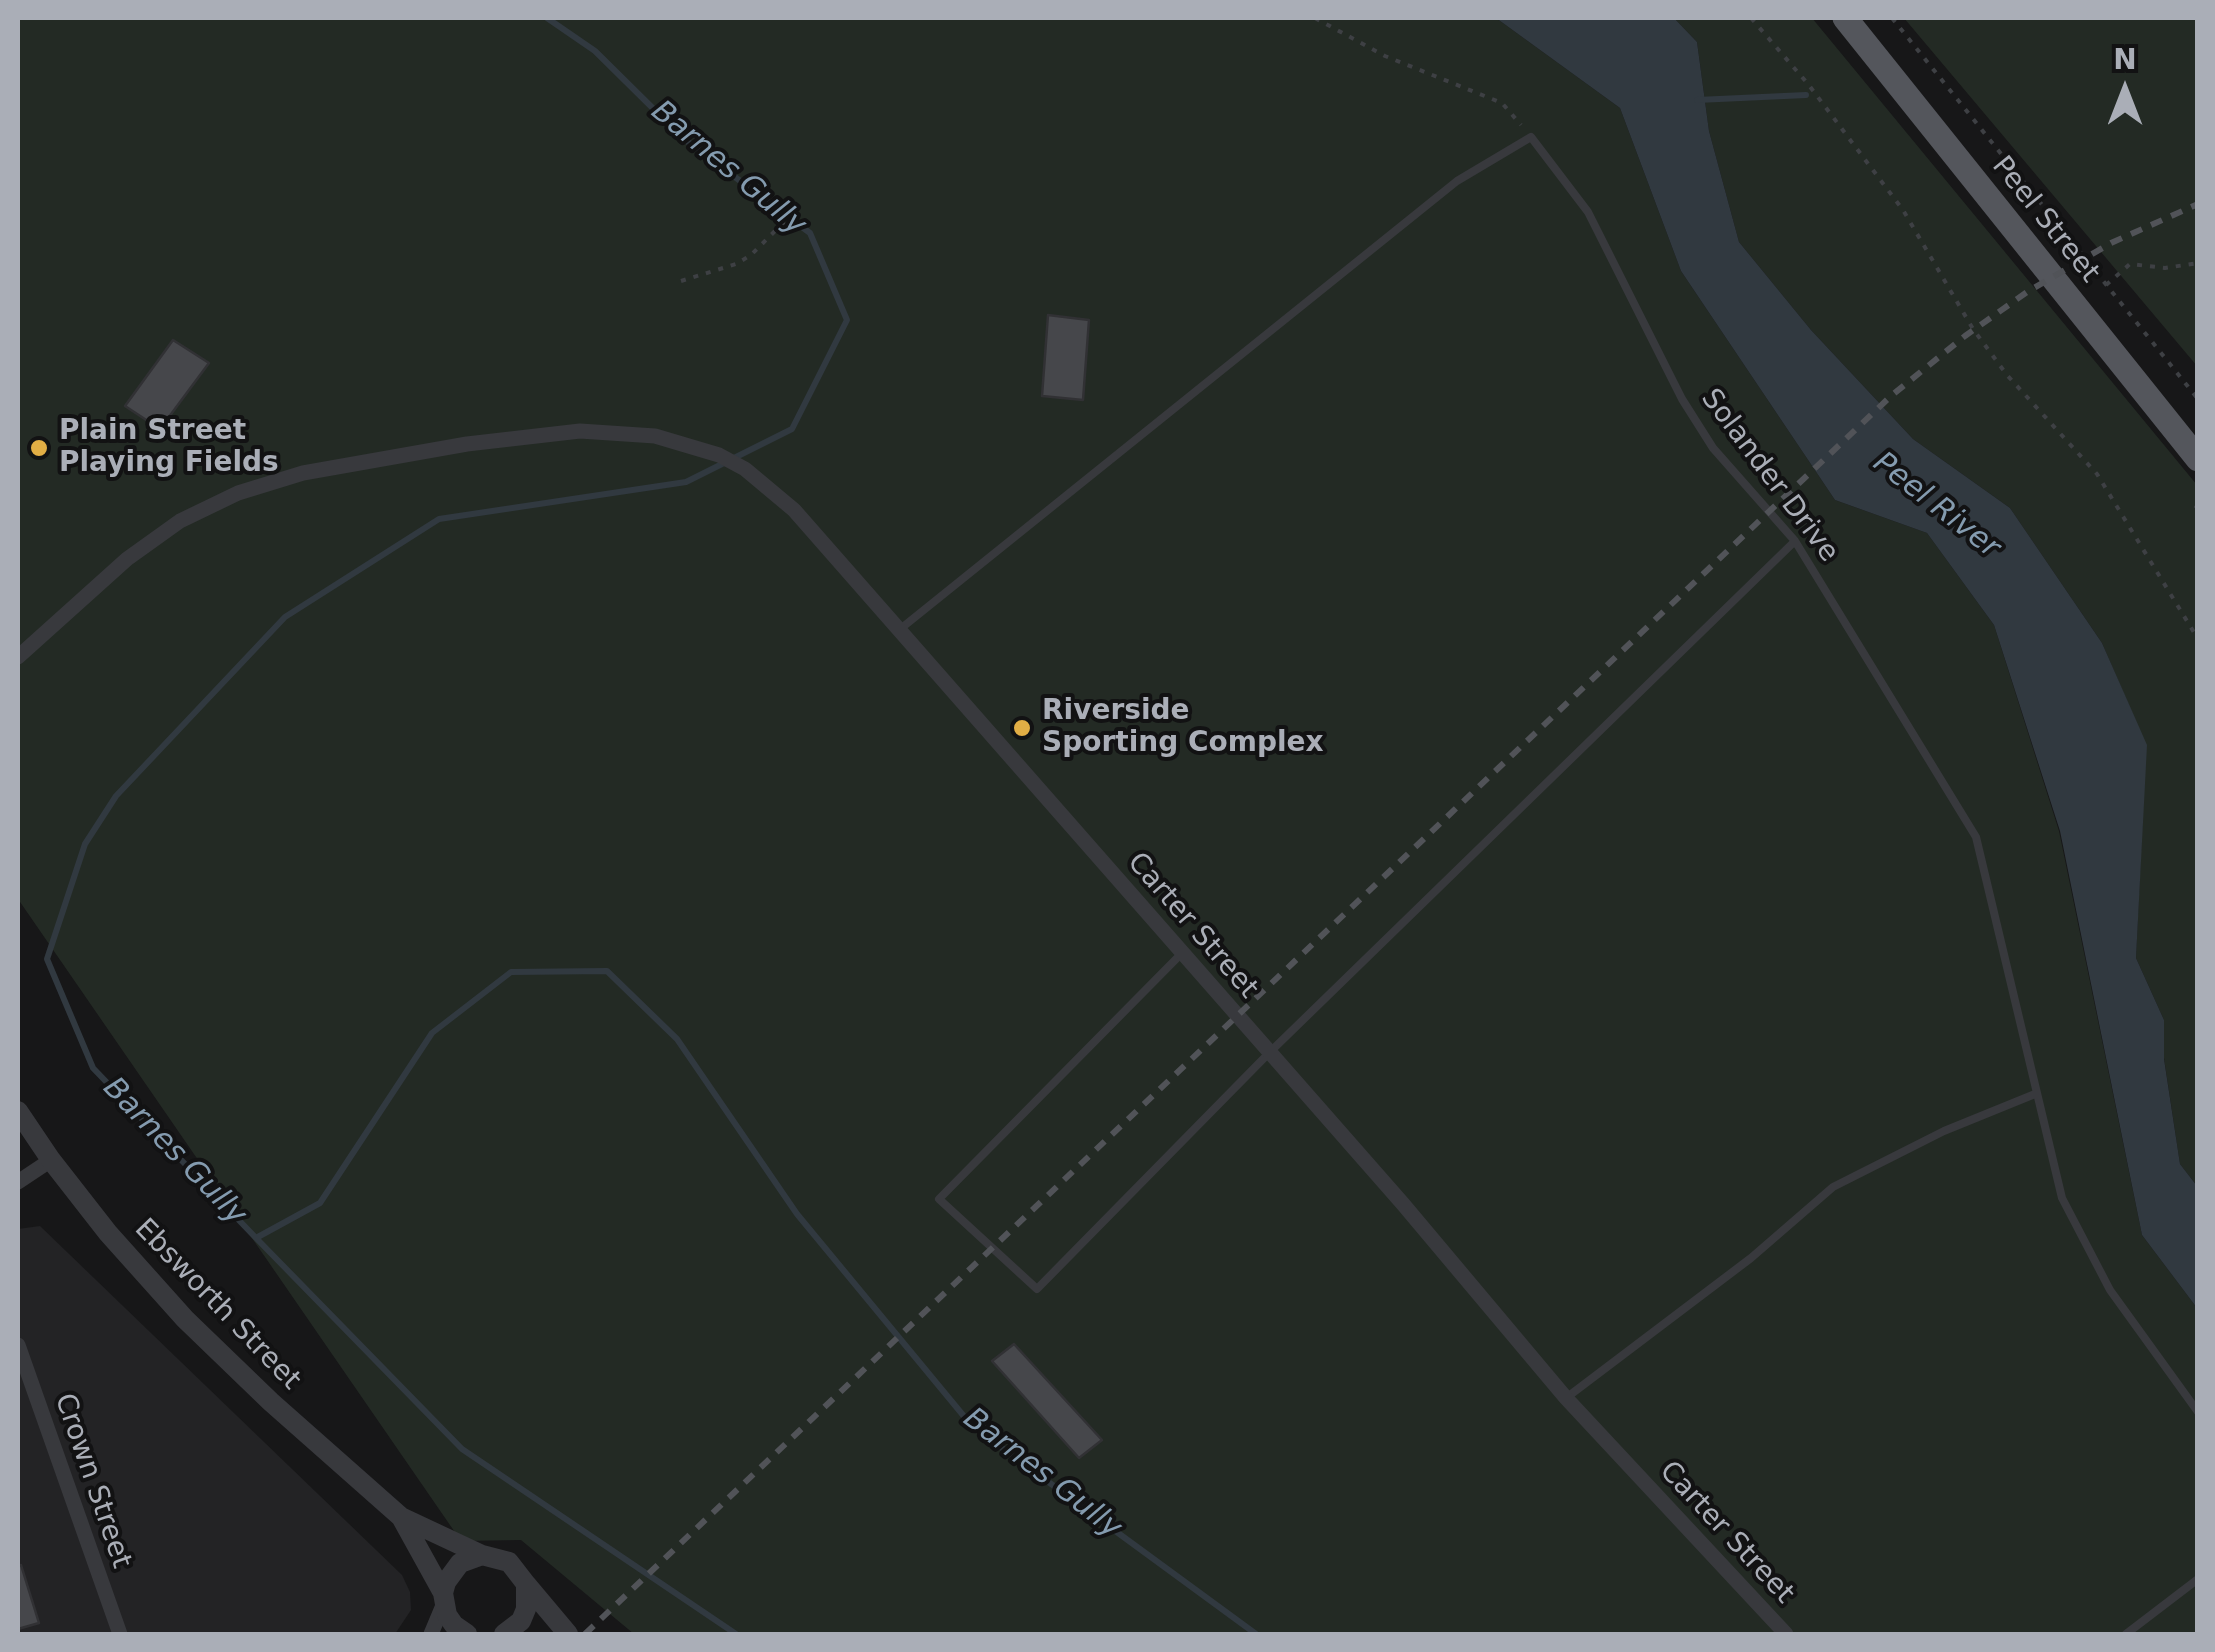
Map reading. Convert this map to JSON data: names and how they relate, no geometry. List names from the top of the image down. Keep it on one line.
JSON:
{"streets":{"main road":["Peel Street"],"street":["Carter Street","Ebsworth Street","Crown Street"],"lane":["Solander Drive"]},"water":["Barnes Gully","Peel River"],"places":["Plain Street Playing Fields","Riverside Sporting Complex"],"north":"top"}
